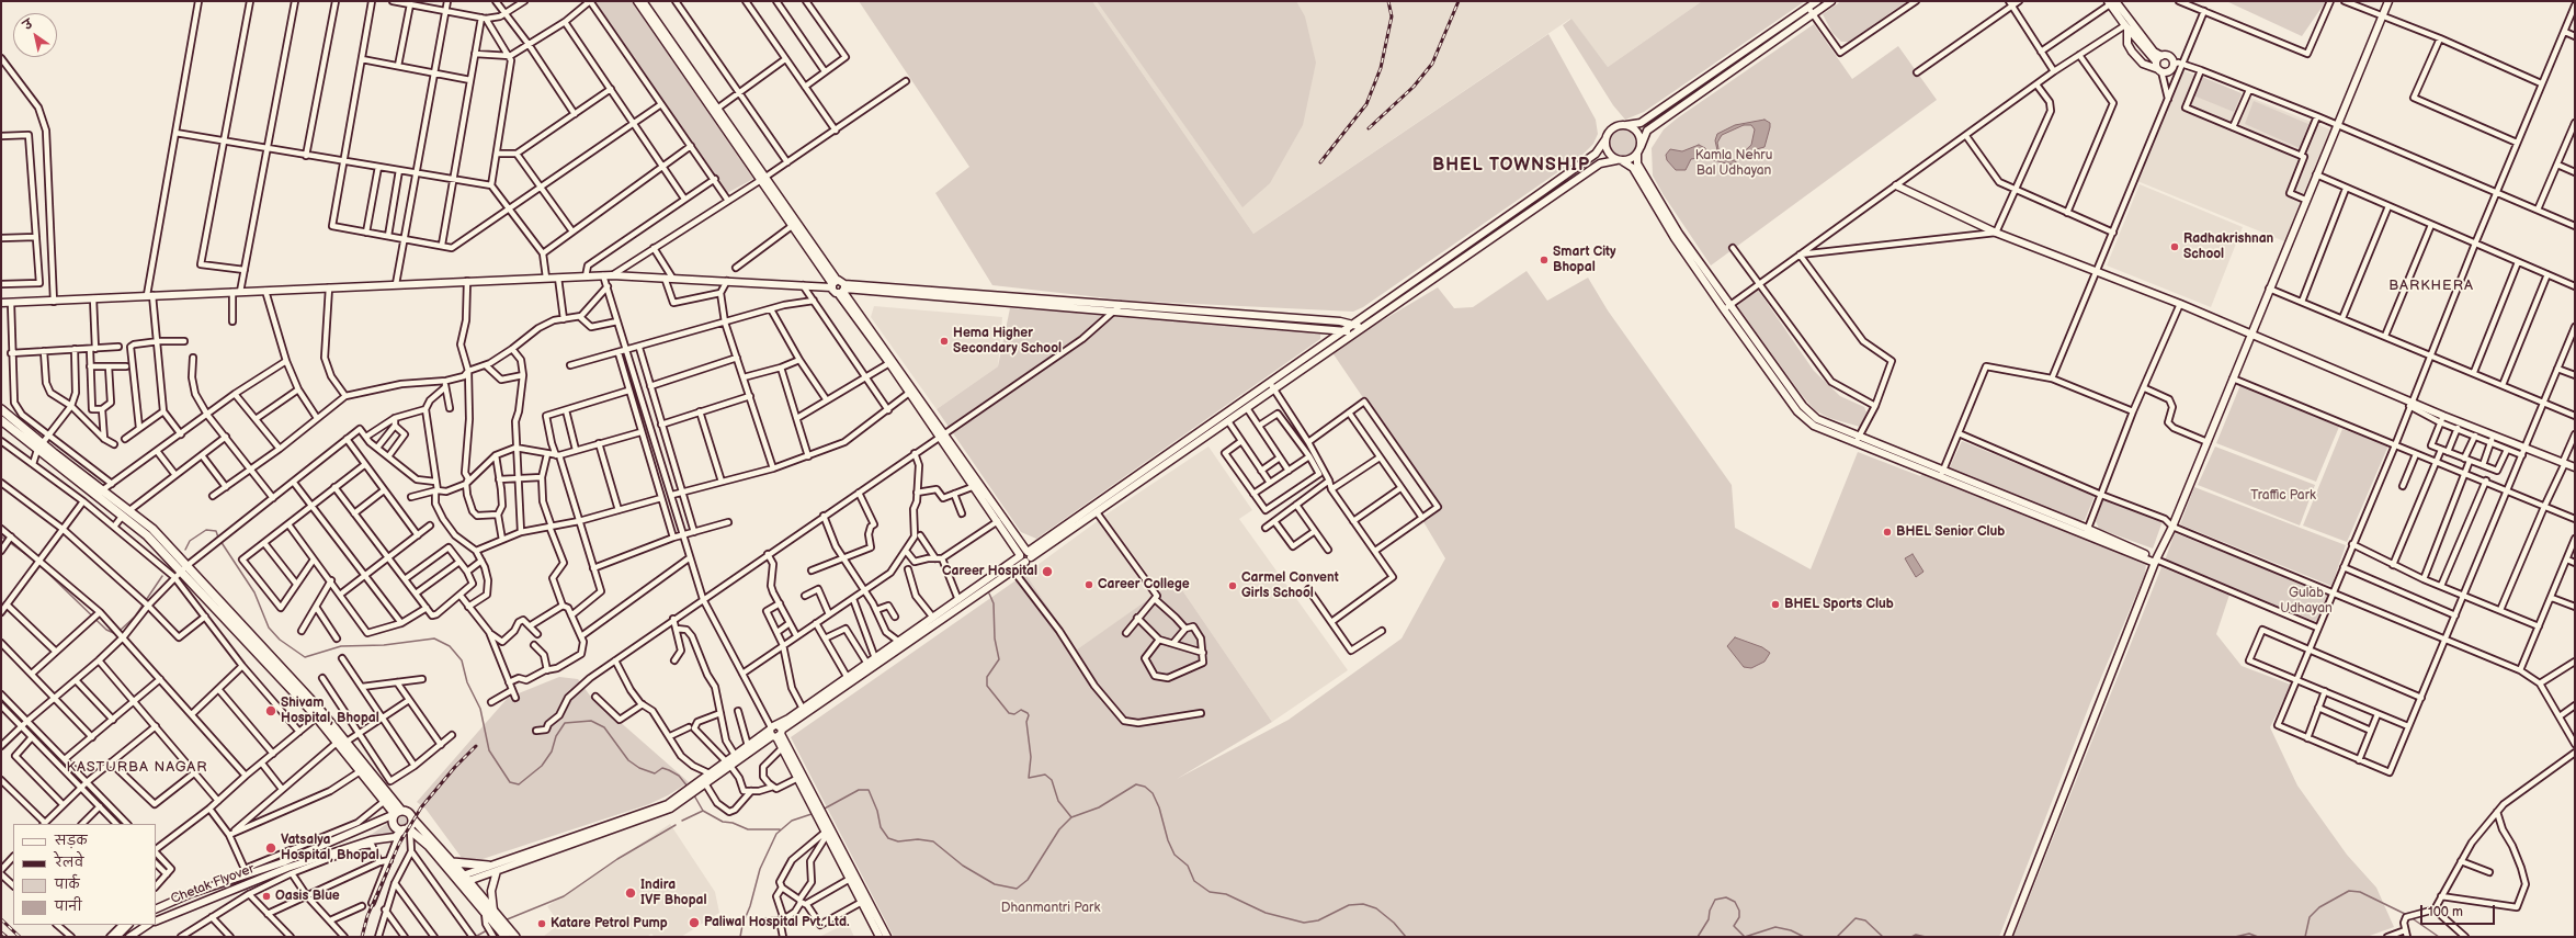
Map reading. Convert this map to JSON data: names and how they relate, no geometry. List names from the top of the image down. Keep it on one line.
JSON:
{"streets":{"main road":["Chetak Flyover"]},"districts":["BHEL TOWNSHIP","BARKHERA","KASTURBA NAGAR"],"parks":["Kamla Nehru Bal Udhayan","Traffic Park","Gulab Udhayan","Dhanmantri Park"],"places":["Radhakrishnan School","Smart City Bhopal","Hema Higher Secondary School","BHEL Senior Club","Career Hospital","Career College","Carmel Convent Girls School","BHEL Sports Club","Shivam Hospital, Bhopal","Vatsalya Hospital, Bhopal","Indira IVF Bhopal","Oasis Blue","Paliwal Hospital Pvt. Ltd.","Katare Petrol Pump"],"legend":["सड़क","रेलवे","पार्क","पानी"],"scale_bar":"100 m","north":"top left"}
